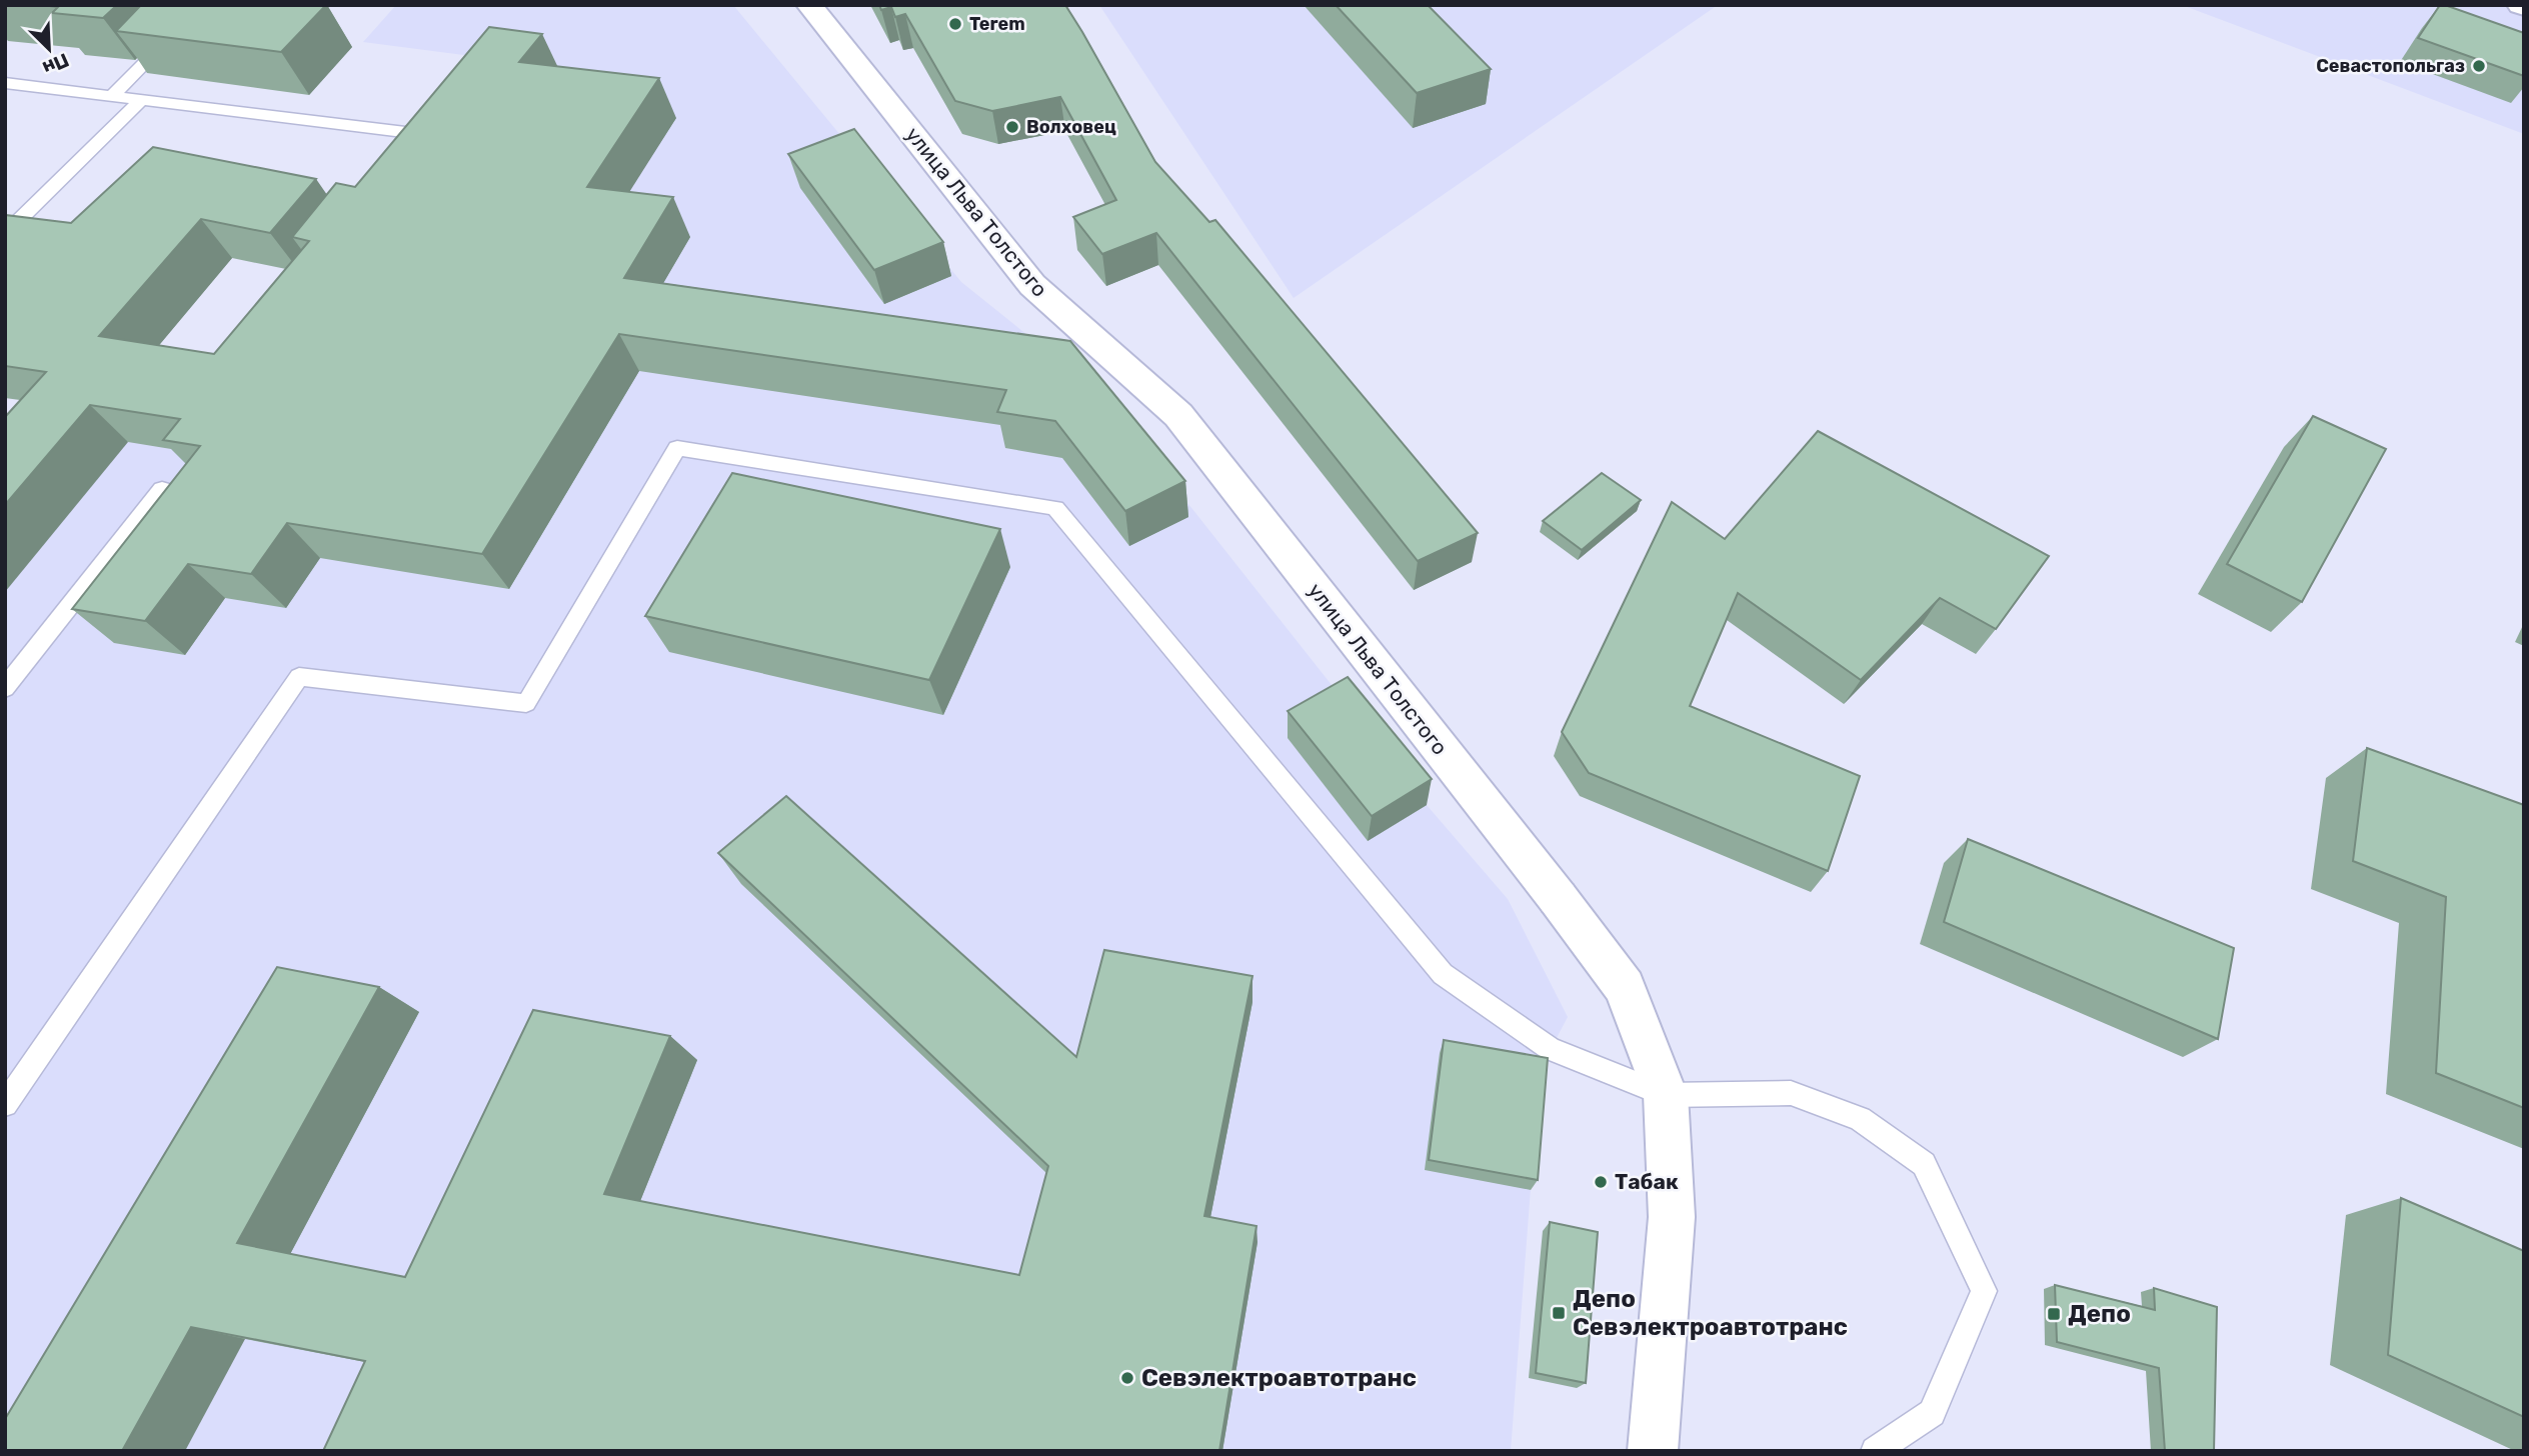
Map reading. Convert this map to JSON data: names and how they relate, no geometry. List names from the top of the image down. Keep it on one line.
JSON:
{"streets":{"street":["улица Льва Толстого"]},"places":{"other":["Terem","Севастопольгаз","Волховец","Табак","Севэлектроавтотранс"],"transit":["Депо Севэлектроавтотранс","Депо"]},"north":"bottom right"}
